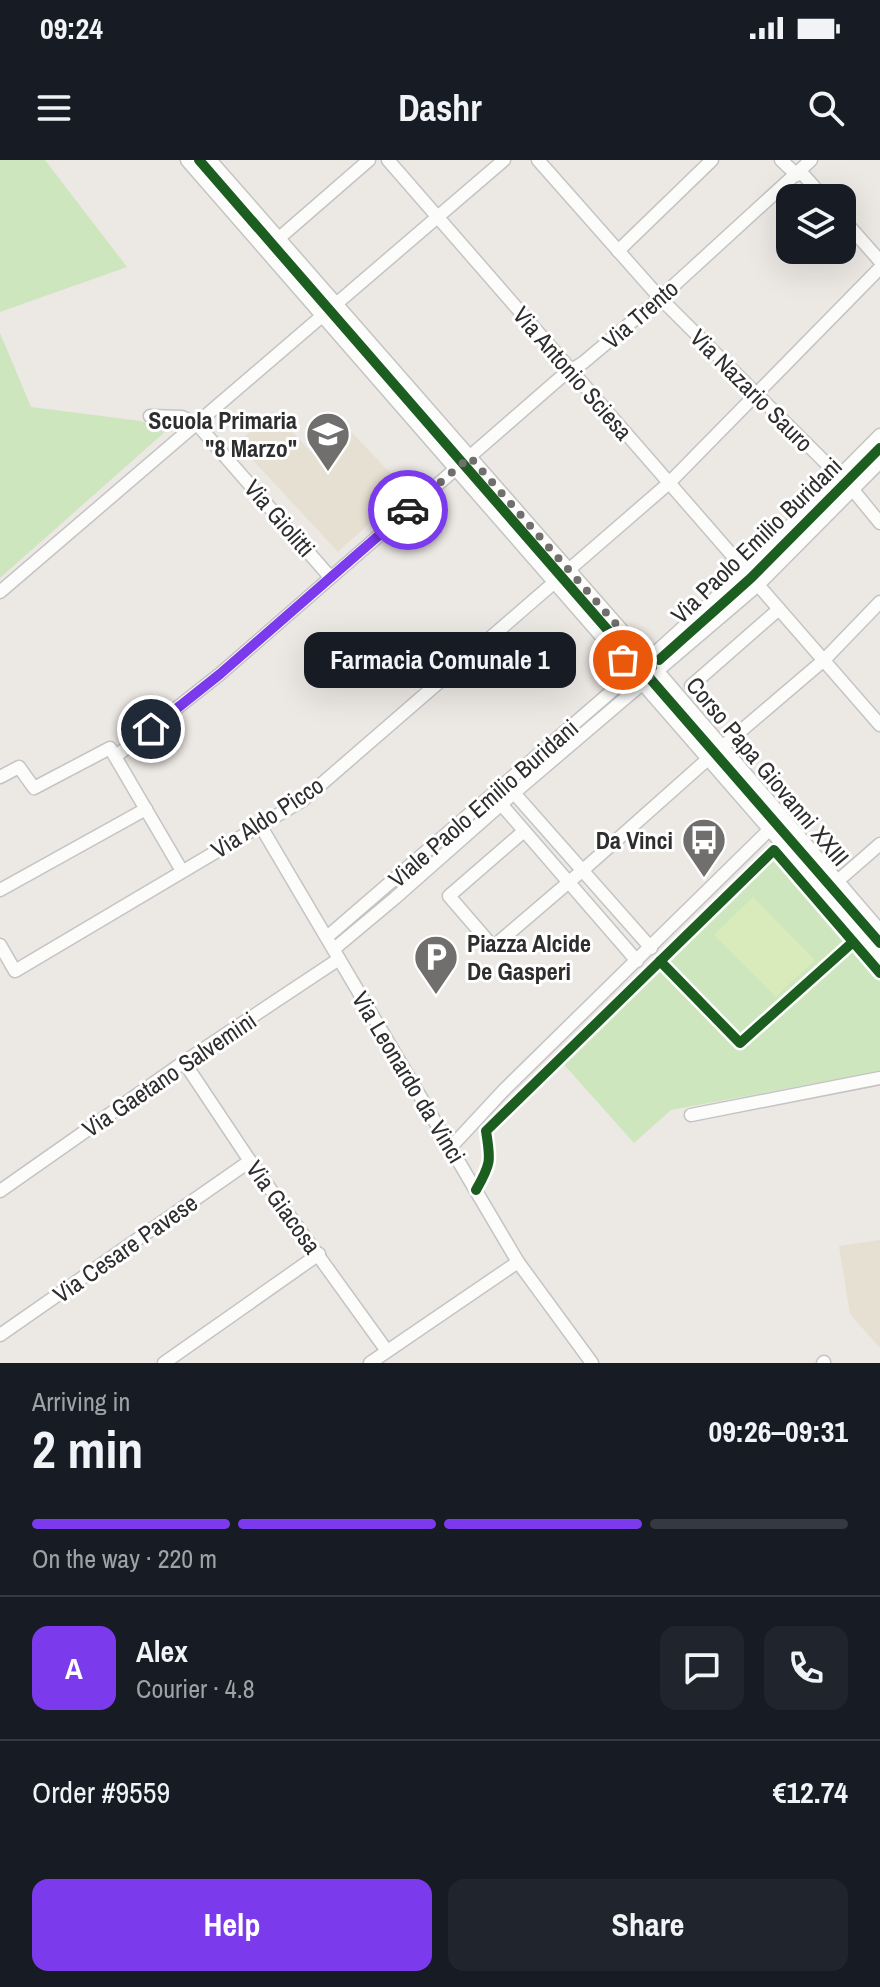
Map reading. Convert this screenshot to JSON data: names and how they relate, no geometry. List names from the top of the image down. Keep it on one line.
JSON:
{"streets":{"street":["Via Trento","Via Antonio Sciesa","Via Nazario Sauro","Via Giolitti","Via Paolo Emilio Buridani","Corso Papa Giovanni XXIII","Viale Paolo Emilio Buridani","Via Aldo Picco","Via Gaetano Salvemini","Via Leonardo da Vinci","Via Giacosa","Via Cesare Pavese"]},"crossings":[["Via Trento","Via Antonio Sciesa"],["Via Trento","Via Nazario Sauro"],["Via Trento","Via Giolitti"],["Via Trento","Corso Papa Giovanni XXIII"],["Via Antonio Sciesa","Via Paolo Emilio Buridani"],["Via Antonio Sciesa","Viale Paolo Emilio Buridani"],["Via Antonio Sciesa","Via Aldo Picco"],["Via Nazario Sauro","Via Paolo Emilio Buridani"],["Via Nazario Sauro","Viale Paolo Emilio Buridani"],["Via Nazario Sauro","Via Aldo Picco"],["Via Paolo Emilio Buridani","Viale Paolo Emilio Buridani"],["Corso Papa Giovanni XXIII","Viale Paolo Emilio Buridani"],["Corso Papa Giovanni XXIII","Via Aldo Picco"],["Viale Paolo Emilio Buridani","Via Gaetano Salvemini"],["Viale Paolo Emilio Buridani","Via Leonardo da Vinci"],["Via Aldo Picco","Via Leonardo da Vinci"],["Via Gaetano Salvemini","Via Leonardo da Vinci"],["Via Gaetano Salvemini","Via Giacosa"],["Via Giacosa","Via Cesare Pavese"]],"places":{"school or university":["Scuola Primaria \"8 Marzo\""],"other":["Farmacia Comunale 1"],"bus stop":["Da Vinci"],"parking":["Piazza Alcide De Gasperi"]},"page":{"status":"09:24","header":"Dashr","bubble":"Farmacia Comunale 1","heading":["2 min","Arriving in","09:26–09:31"],"panel":["Alex","Courier · 4.8","Order #9559","€12.74"],"bar":"On the way · 220 m","round":"A","buttons":["Help","Share"]}}
